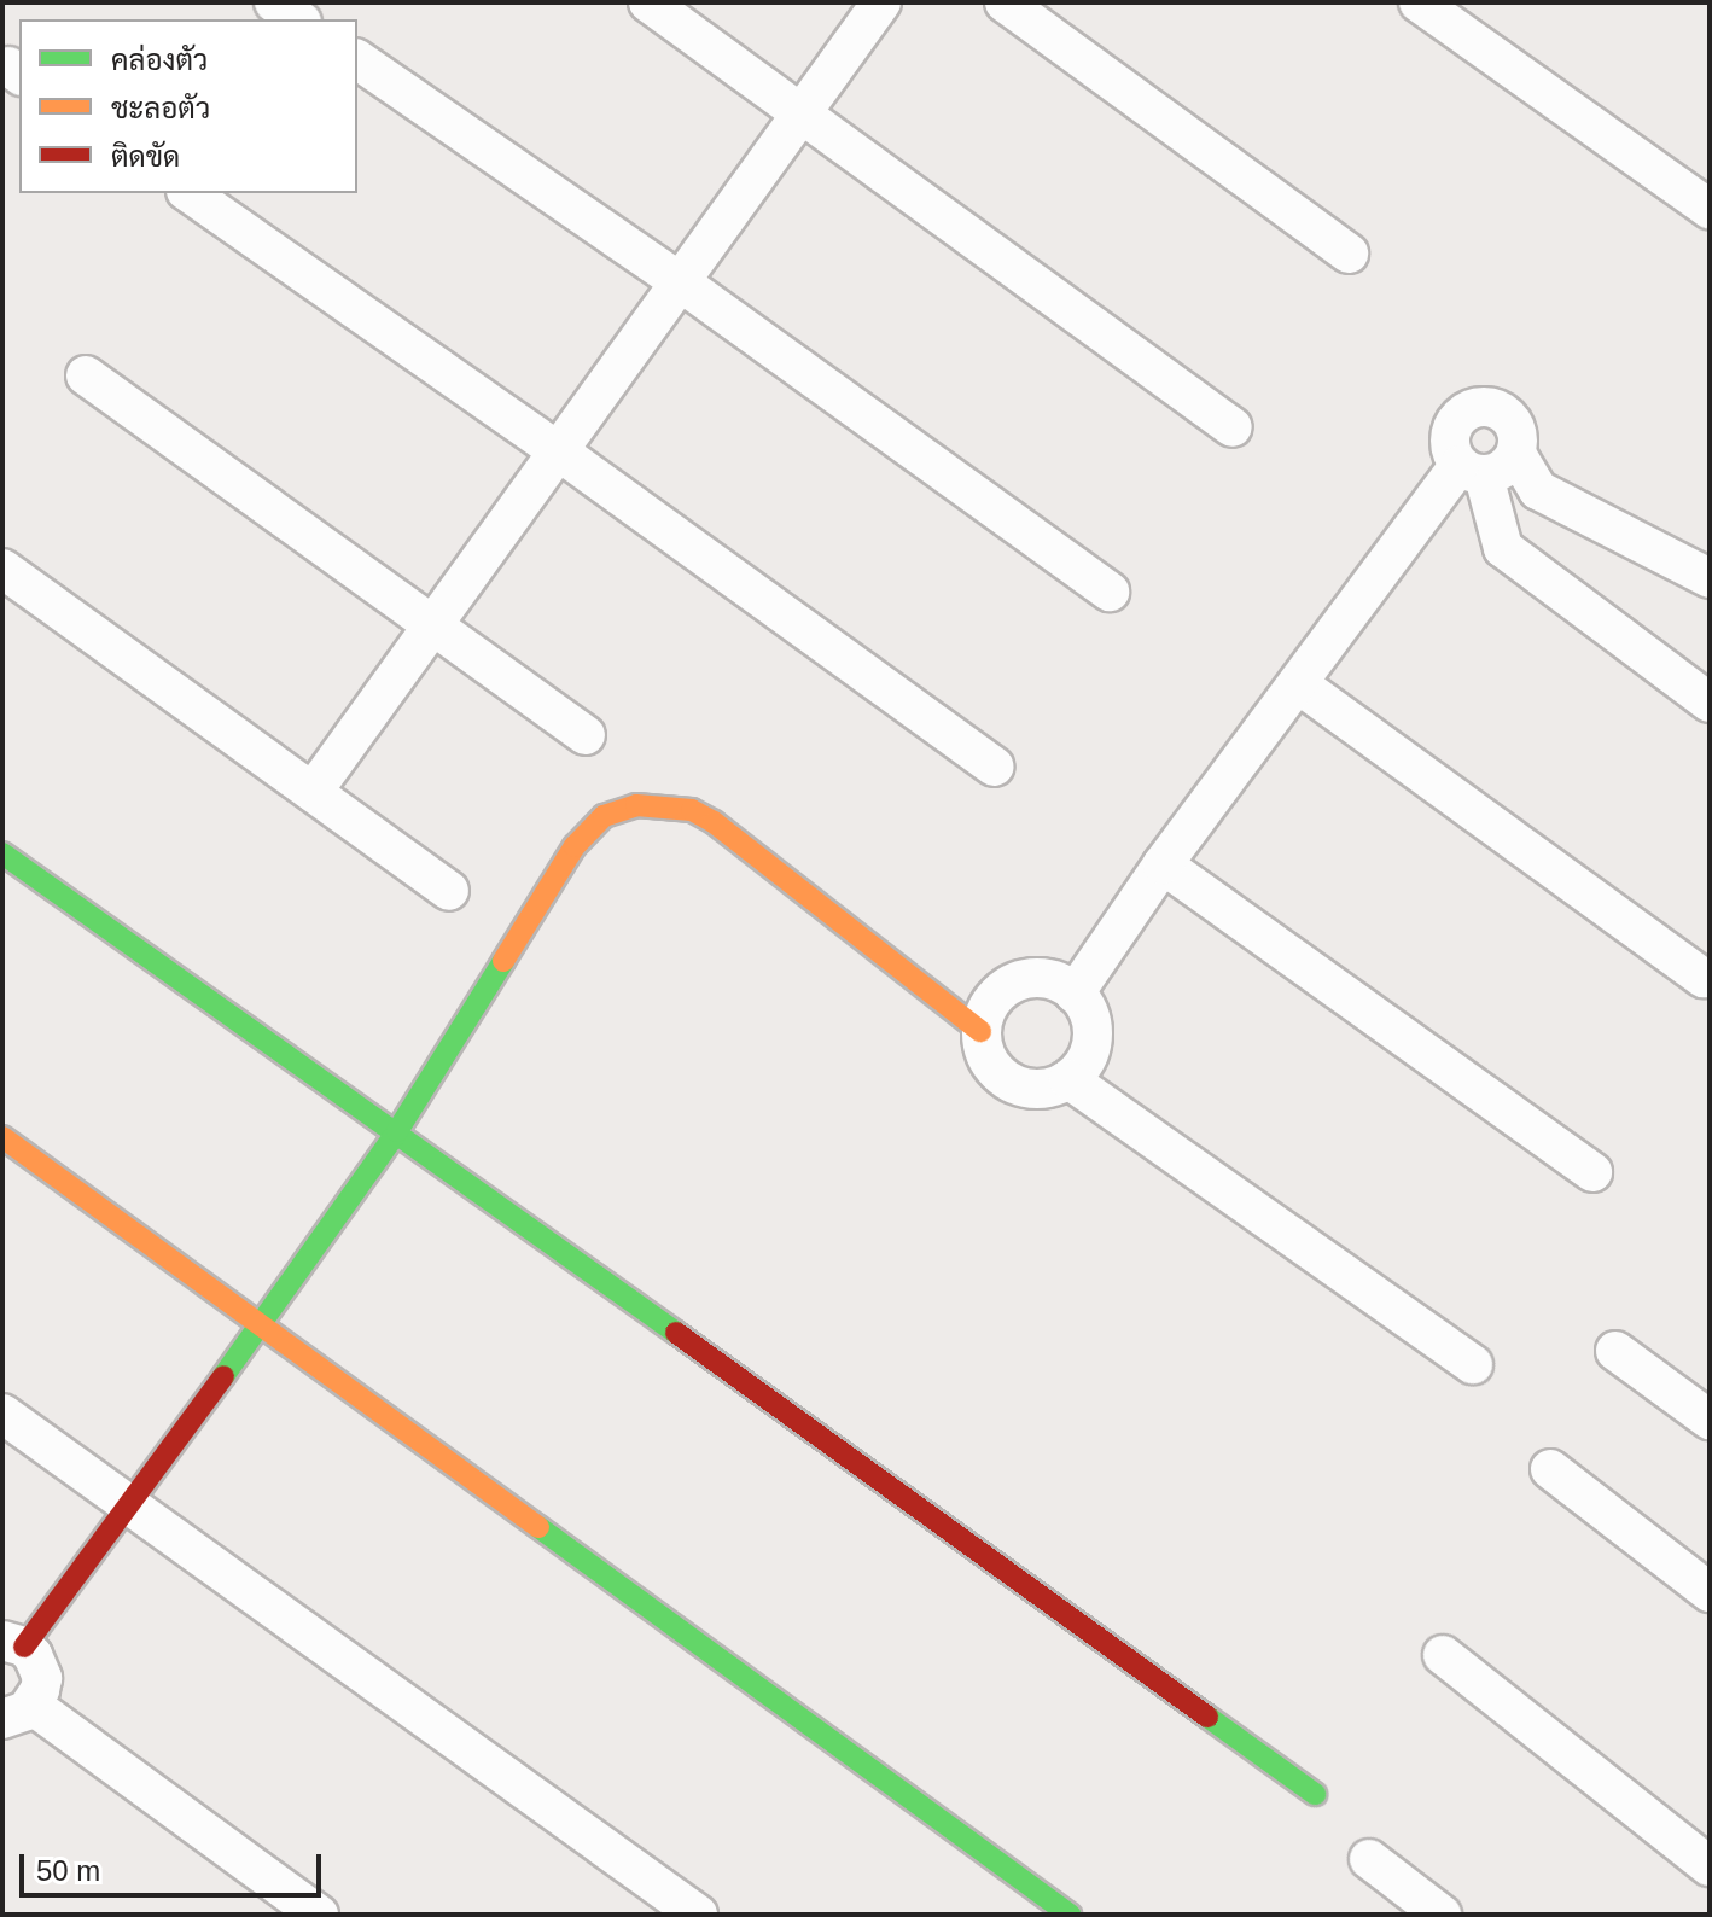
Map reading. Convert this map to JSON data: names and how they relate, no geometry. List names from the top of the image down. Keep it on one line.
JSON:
{"legend":["คล่องตัว","ชะลอตัว","ติดขัด"],"scale_bar":"50 m"}
